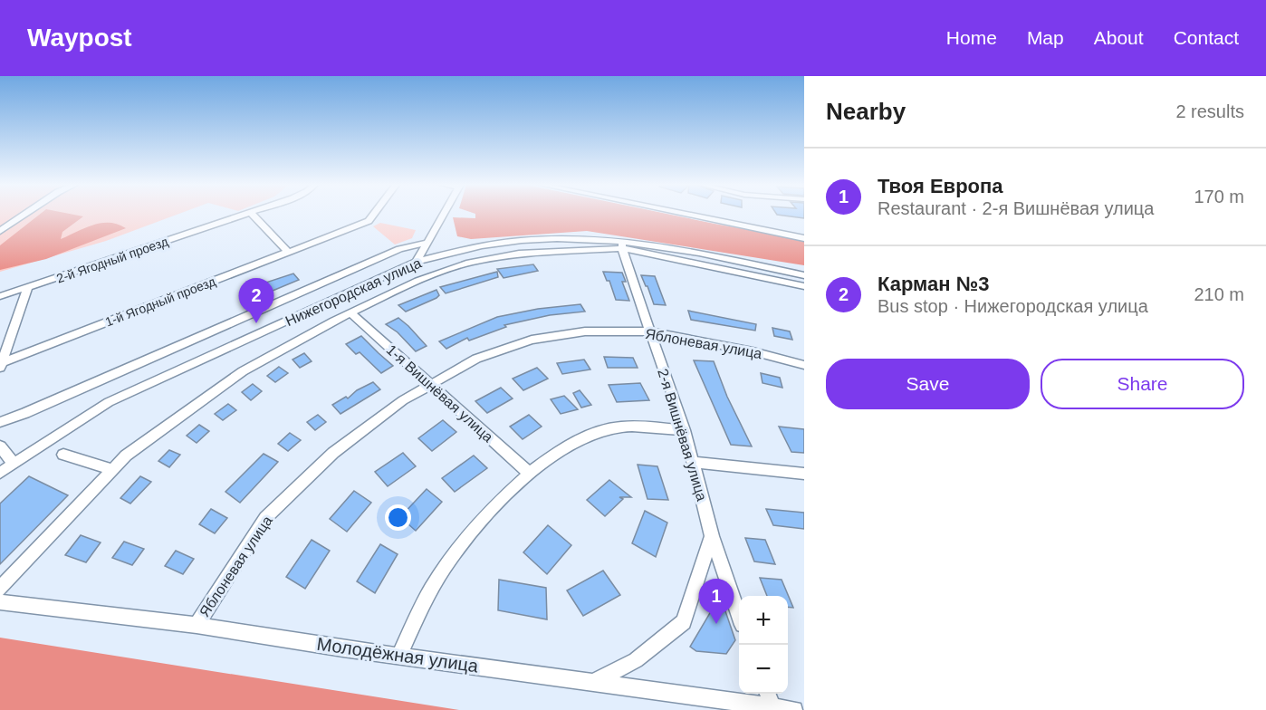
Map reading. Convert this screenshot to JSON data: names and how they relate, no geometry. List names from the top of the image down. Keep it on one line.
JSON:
{"streets":{"street":["2-й Ягодный проезд","Нижегородская улица","1-й Ягодный проезд","Яблоневая улица","1-я Вишнёвая улица","2-я Вишнёвая улица","Молодёжная улица"]},"crossings":[["Нижегородская улица","2-я Вишнёвая улица"],["Яблоневая улица","1-я Вишнёвая улица"],["Яблоневая улица","2-я Вишнёвая улица"],["Яблоневая улица","Молодёжная улица"]],"page":{"header":"Waypost","nav":["Home","Map","About","Contact"],"heading":["Nearby","2 results"],"list":[{"mark":"1","name":"Твоя Европа","note":"Restaurant · 2-я Вишнёвая улица","value":"170 m"},{"mark":"2","name":"Карман №3","note":"Bus stop · Нижегородская улица","value":"210 m"}],"pins":["2","1"],"buttons":["Save","Share"],"map_buttons":["+","−"]}}
